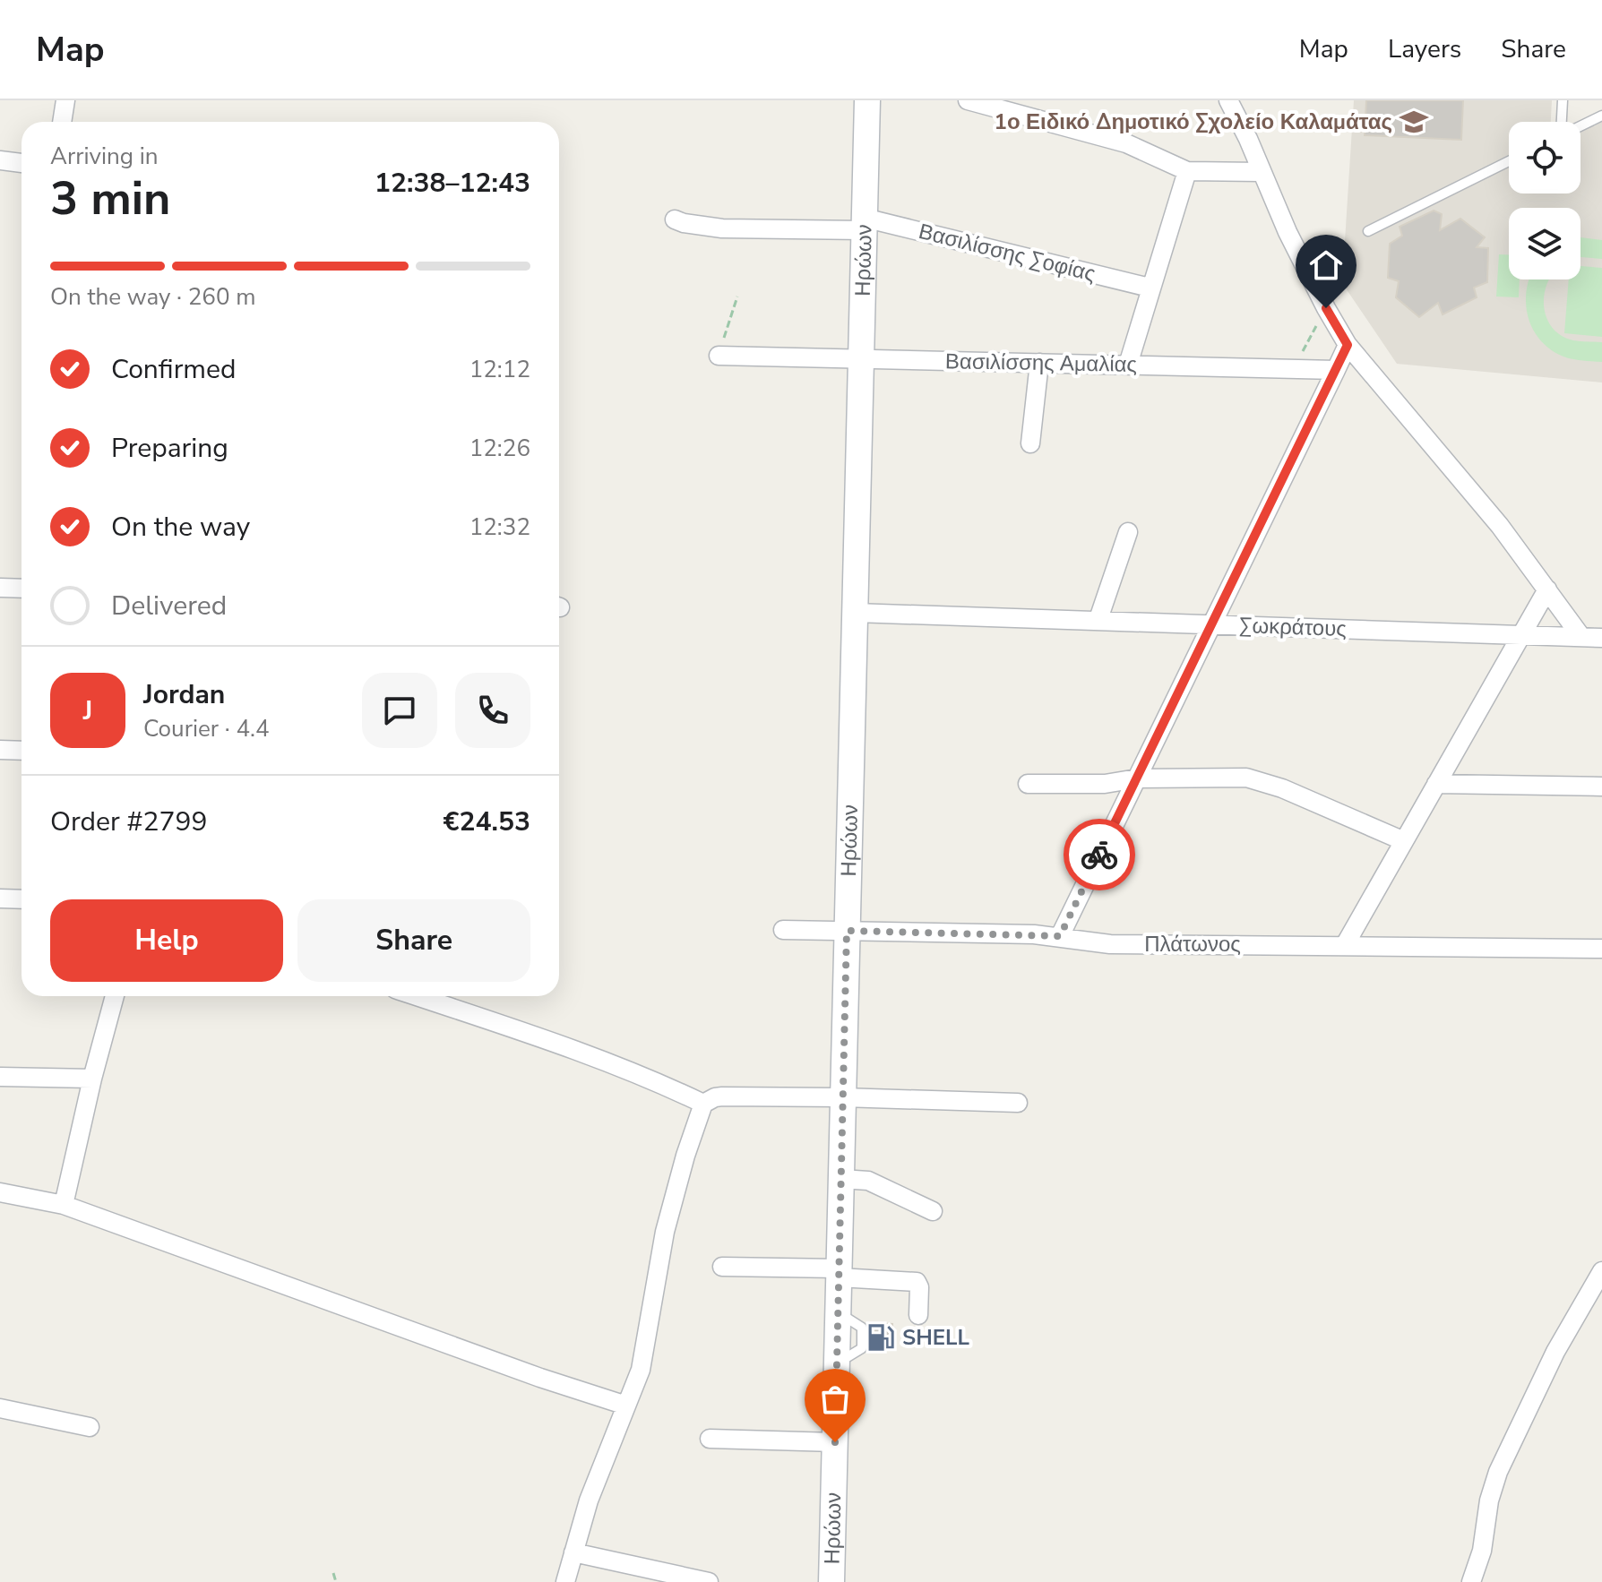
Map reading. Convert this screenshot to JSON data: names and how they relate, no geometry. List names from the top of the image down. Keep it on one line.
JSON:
{"streets":{"street":["Βασιλίσσης Σοφίας","Ηρώων","Βασιλίσσης Αμαλίας","Σωκράτους","Πλάτωνος"]},"crossings":[["Βασιλίσσης Σοφίας","Ηρώων"],["Ηρώων","Βασιλίσσης Αμαλίας"],["Ηρώων","Σωκράτους"],["Ηρώων","Πλάτωνος"]],"places":{"school or university":["1ο Ειδικό Δημοτικό Σχολείο Καλαμάτας"],"fuel station":["SHELL"]},"page":{"header":"Map","nav":["Map","Layers","Share"],"heading":["3 min","Arriving in","12:38–12:43"],"panel":["Jordan","Courier · 4.4","Order #2799","€24.53"],"bar":"On the way · 260 m","list":[["Confirmed","12:12"],["Preparing","12:26"],["On the way","12:32"],"Delivered"],"round":"J","buttons":["Help","Share"]}}
